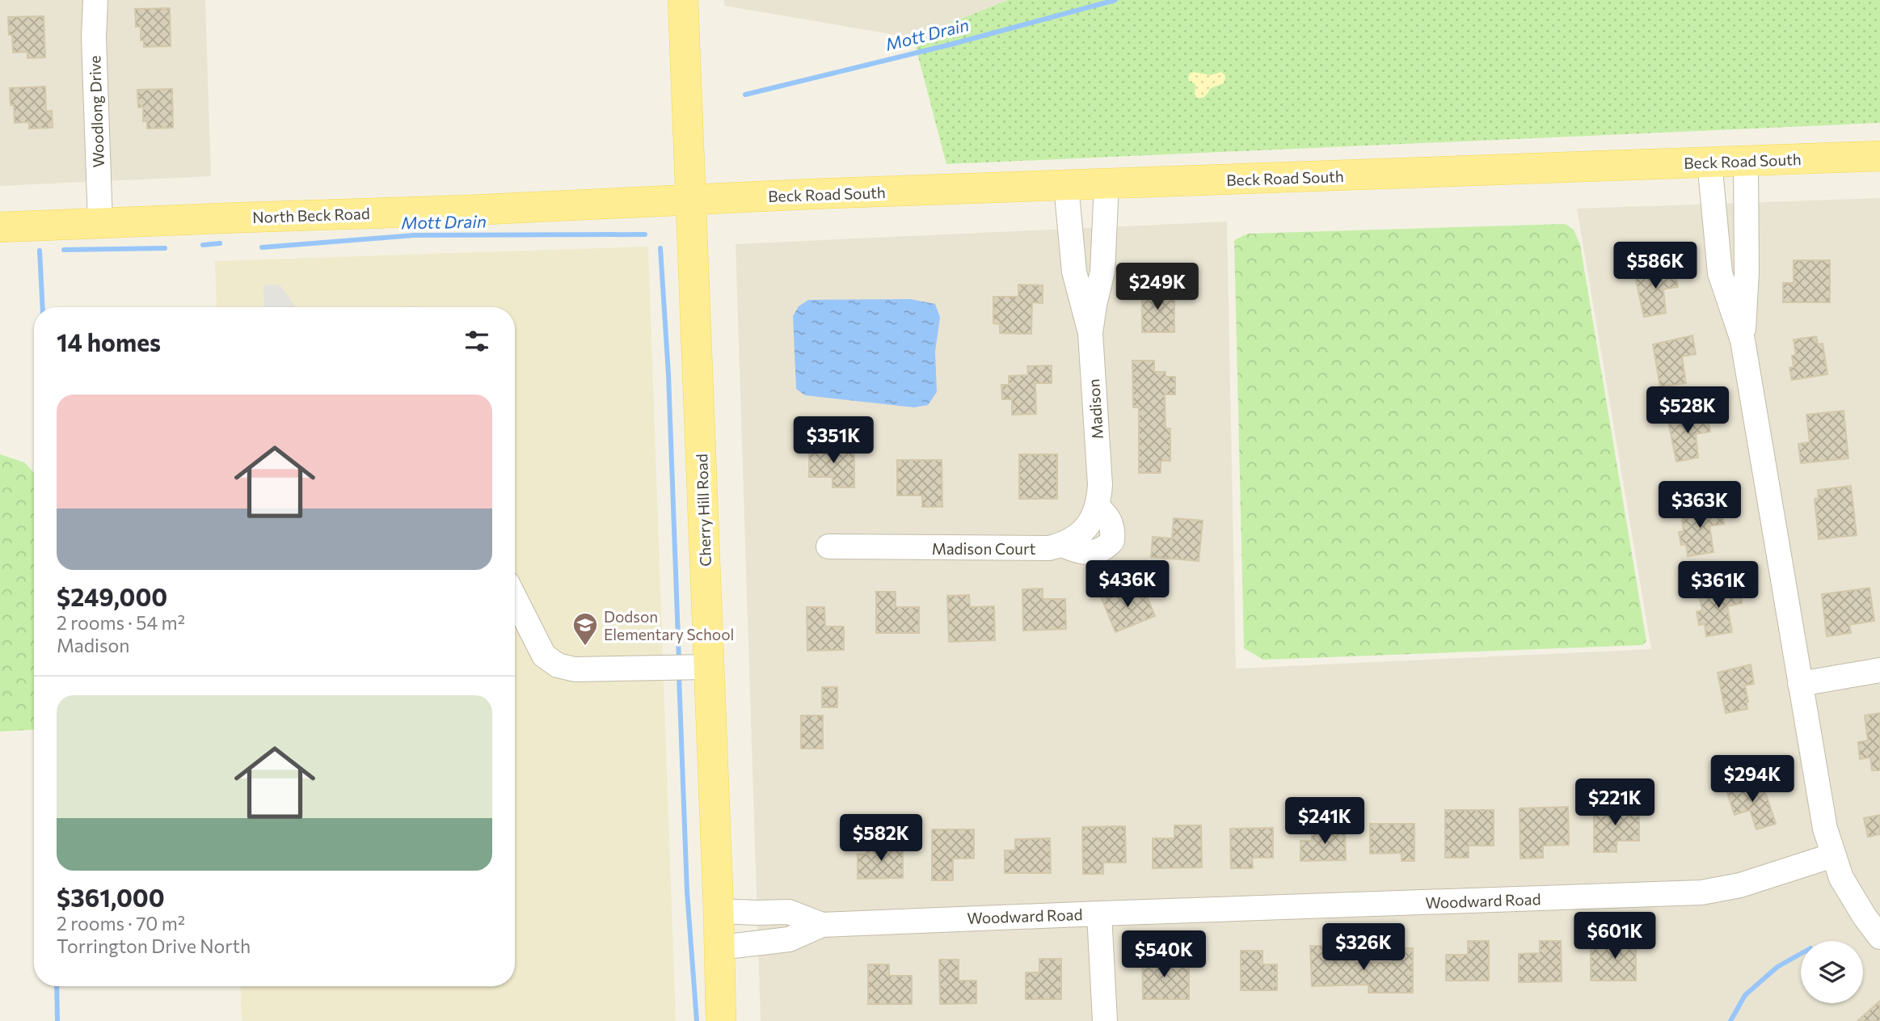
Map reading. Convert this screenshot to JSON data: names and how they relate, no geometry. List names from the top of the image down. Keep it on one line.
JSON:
{"streets":{"main road":["Beck Road South","North Beck Road","Cherry Hill Road"],"street":["Woodlong Drive","Madison","Madison Court","Woodward Road"]},"crossings":[["Woodlong Drive","North Beck Road"],["Beck Road South","North Beck Road"],["Beck Road South","Madison"],["Beck Road South","Cherry Hill Road"],["North Beck Road","Cherry Hill Road"],["Madison","Madison Court"],["Cherry Hill Road","Woodward Road"]],"water":["Mott Drain"],"places":{"school or university":["Dodson Elementary School"]},"page":{"price":["$586K","$249K","$528K","$351K","$363K","$436K","$361K","$294K","$221K","$241K","$582K","$601K","$326K","$540K"],"heading":"14 homes","list":[{"name":"$249,000","note":"2 rooms · 54 m² · Madison"},{"name":"$361,000","note":"2 rooms · 70 m² · Torrington Drive North"}]}}
